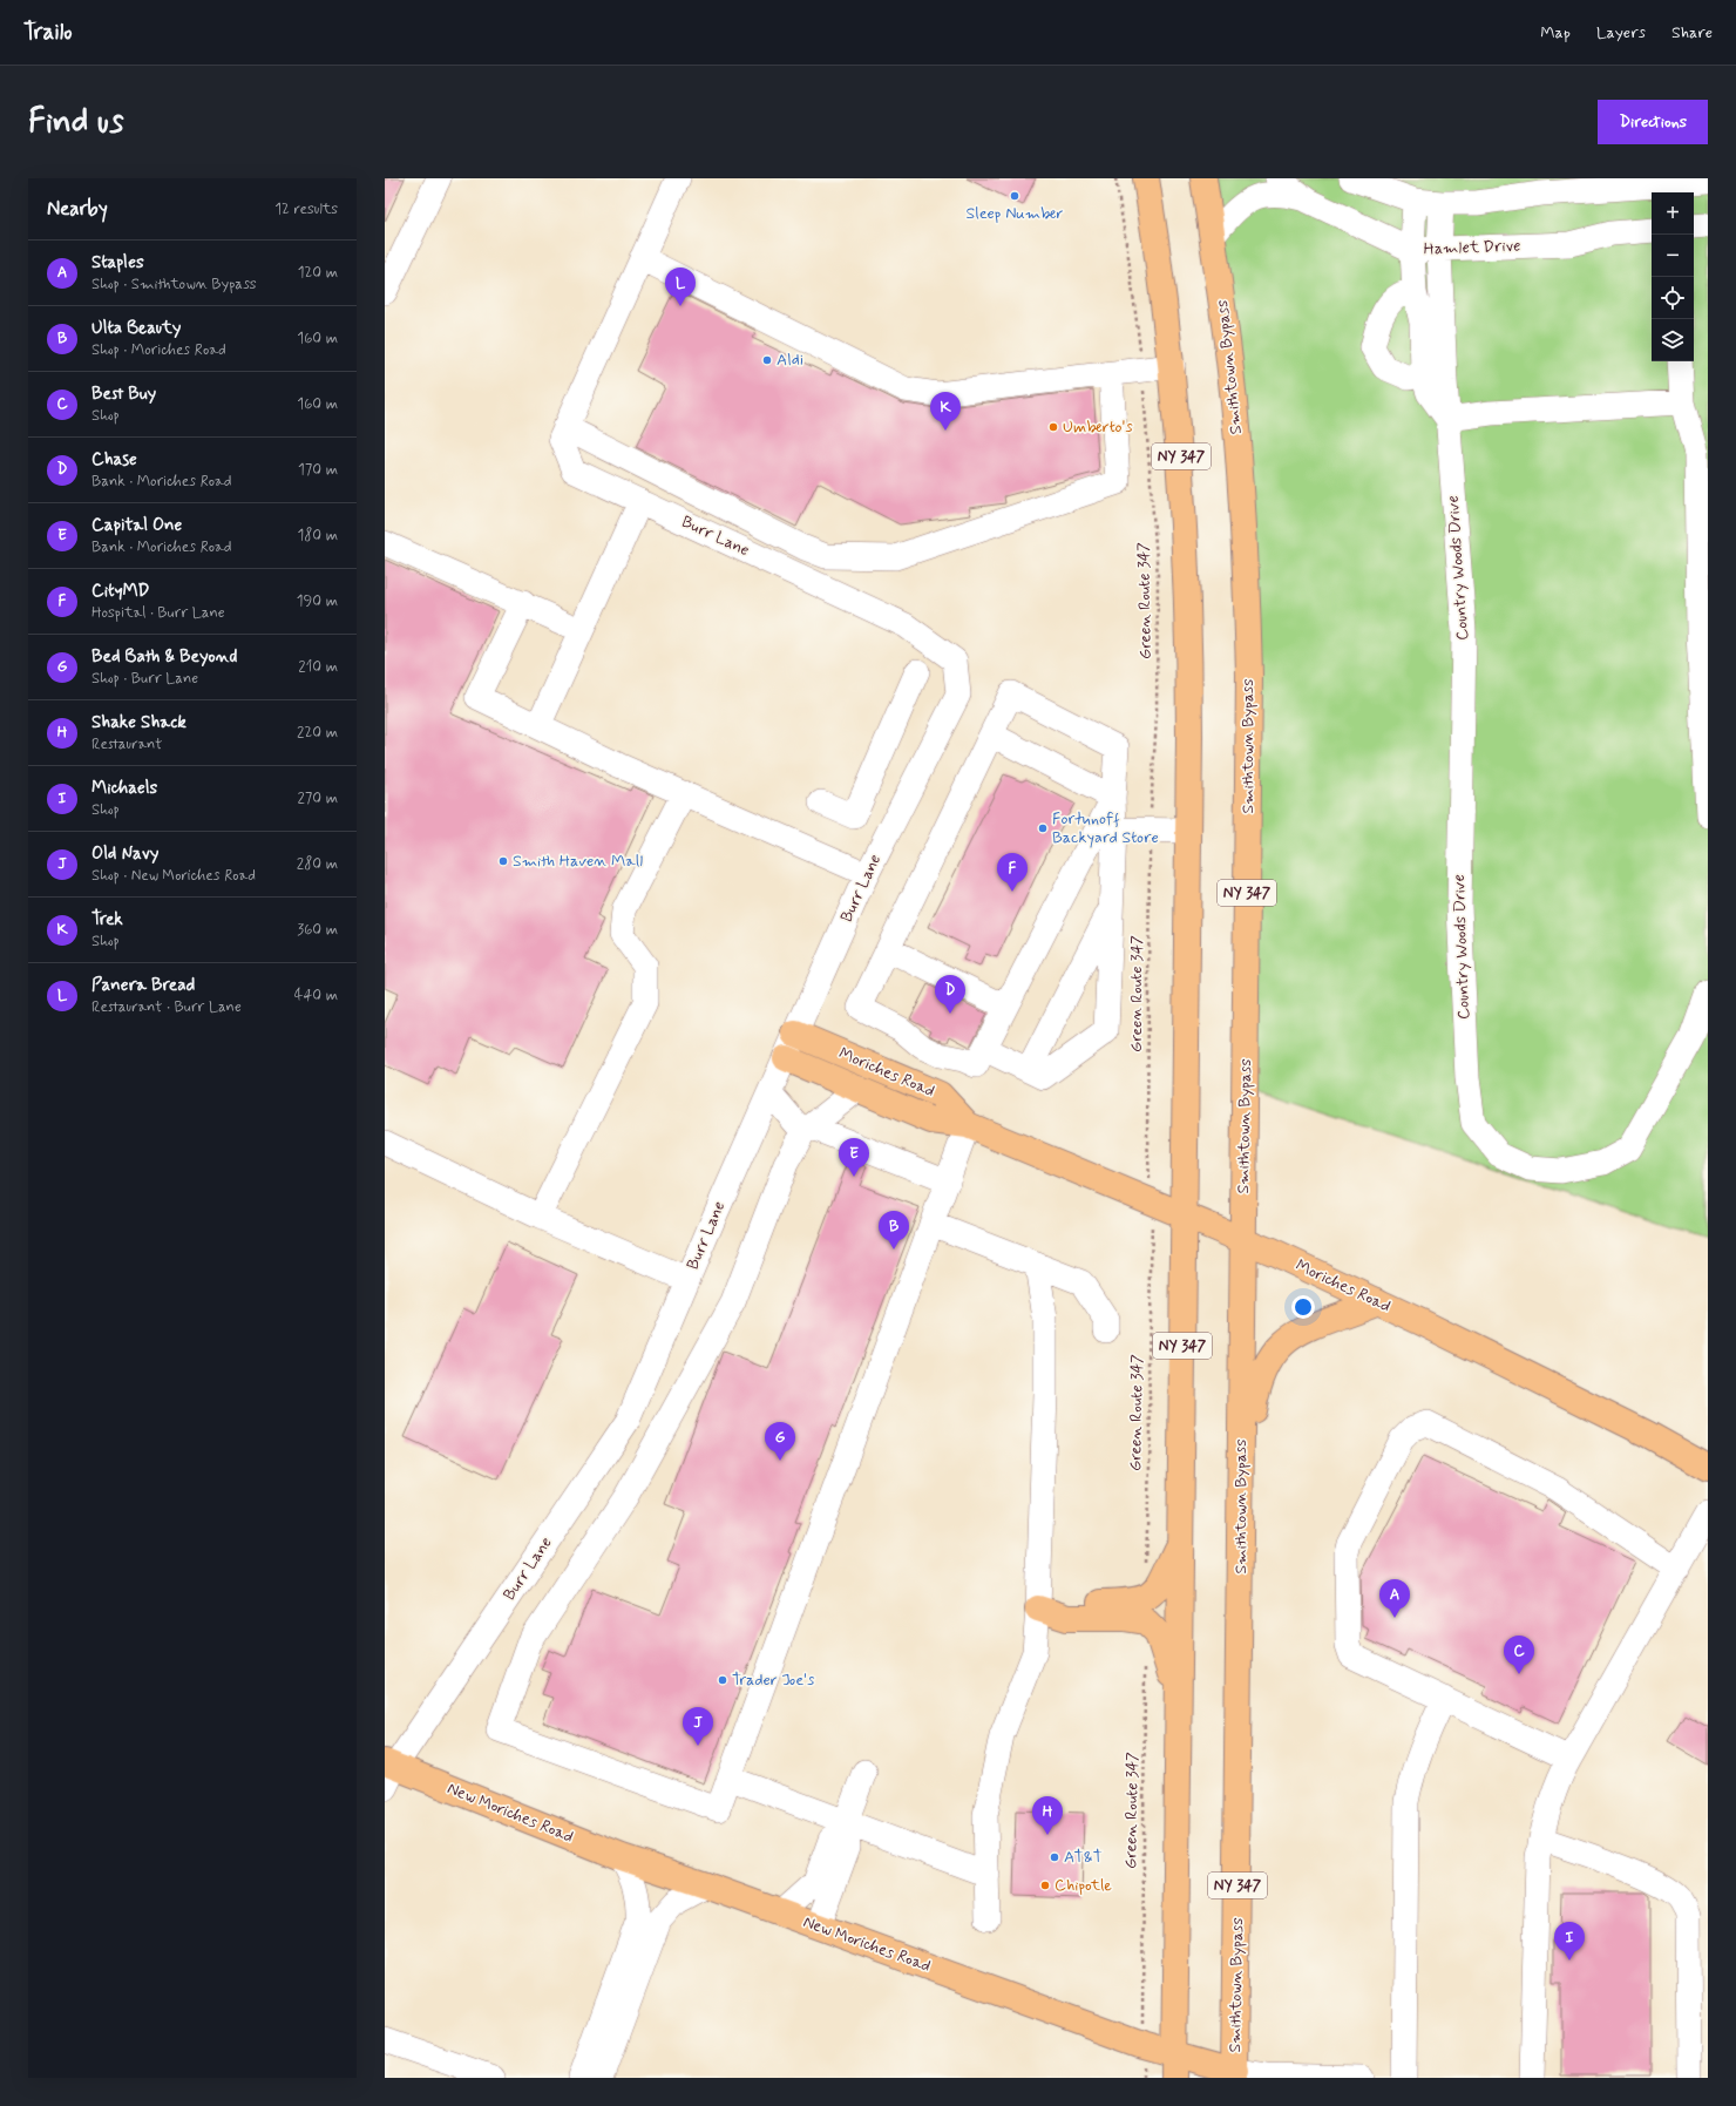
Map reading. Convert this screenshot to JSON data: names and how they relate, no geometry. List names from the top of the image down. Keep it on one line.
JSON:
{"streets":{"main road":["Smithtown Bypass","NY 347","Moriches Road","New Moriches Road"],"street":["Hamlet Drive","Burr Lane","Country Woods Drive"],"path":["Green Route 347"]},"crossings":[["Hamlet Drive","Country Woods Drive"],["Smithtown Bypass","Moriches Road"],["Smithtown Bypass","New Moriches Road"],["NY 347","Moriches Road"],["NY 347","New Moriches Road"],["Burr Lane","Moriches Road"],["Burr Lane","New Moriches Road"]],"places":["Sleep Number","Aldi","Umberto's","Fortunoff Backyard Store","Smith Haven Mall","Trader Joe's","AT&T","Chipotle"],"page":{"header":"Trailo","nav":["Map","Layers","Share"],"buttons":"Directions","title":"Find us","heading":["Nearby","12 results"],"map_buttons":["+","−"],"list":[{"mark":"A","name":"Staples","note":"Shop · Smithtown Bypass","value":"120 m"},{"mark":"B","name":"Ulta Beauty","note":"Shop · Moriches Road","value":"160 m"},{"mark":"C","name":"Best Buy","note":"Shop","value":"160 m"},{"mark":"D","name":"Chase","note":"Bank · Moriches Road","value":"170 m"},{"mark":"E","name":"Capital One","note":"Bank · Moriches Road","value":"180 m"},{"mark":"F","name":"CityMD","note":"Hospital · Burr Lane","value":"190 m"},{"mark":"G","name":"Bed Bath & Beyond","note":"Shop · Burr Lane","value":"210 m"},{"mark":"H","name":"Shake Shack","note":"Restaurant","value":"220 m"},{"mark":"I","name":"Michaels","note":"Shop","value":"270 m"},{"mark":"J","name":"Old Navy","note":"Shop · New Moriches Road","value":"280 m"},{"mark":"K","name":"Trek","note":"Shop","value":"360 m"},{"mark":"L","name":"Panera Bread","note":"Restaurant · Burr Lane","value":"440 m"}],"pins":["L","K","F","D","E","B","G","A","C","J","H","I"]}}
